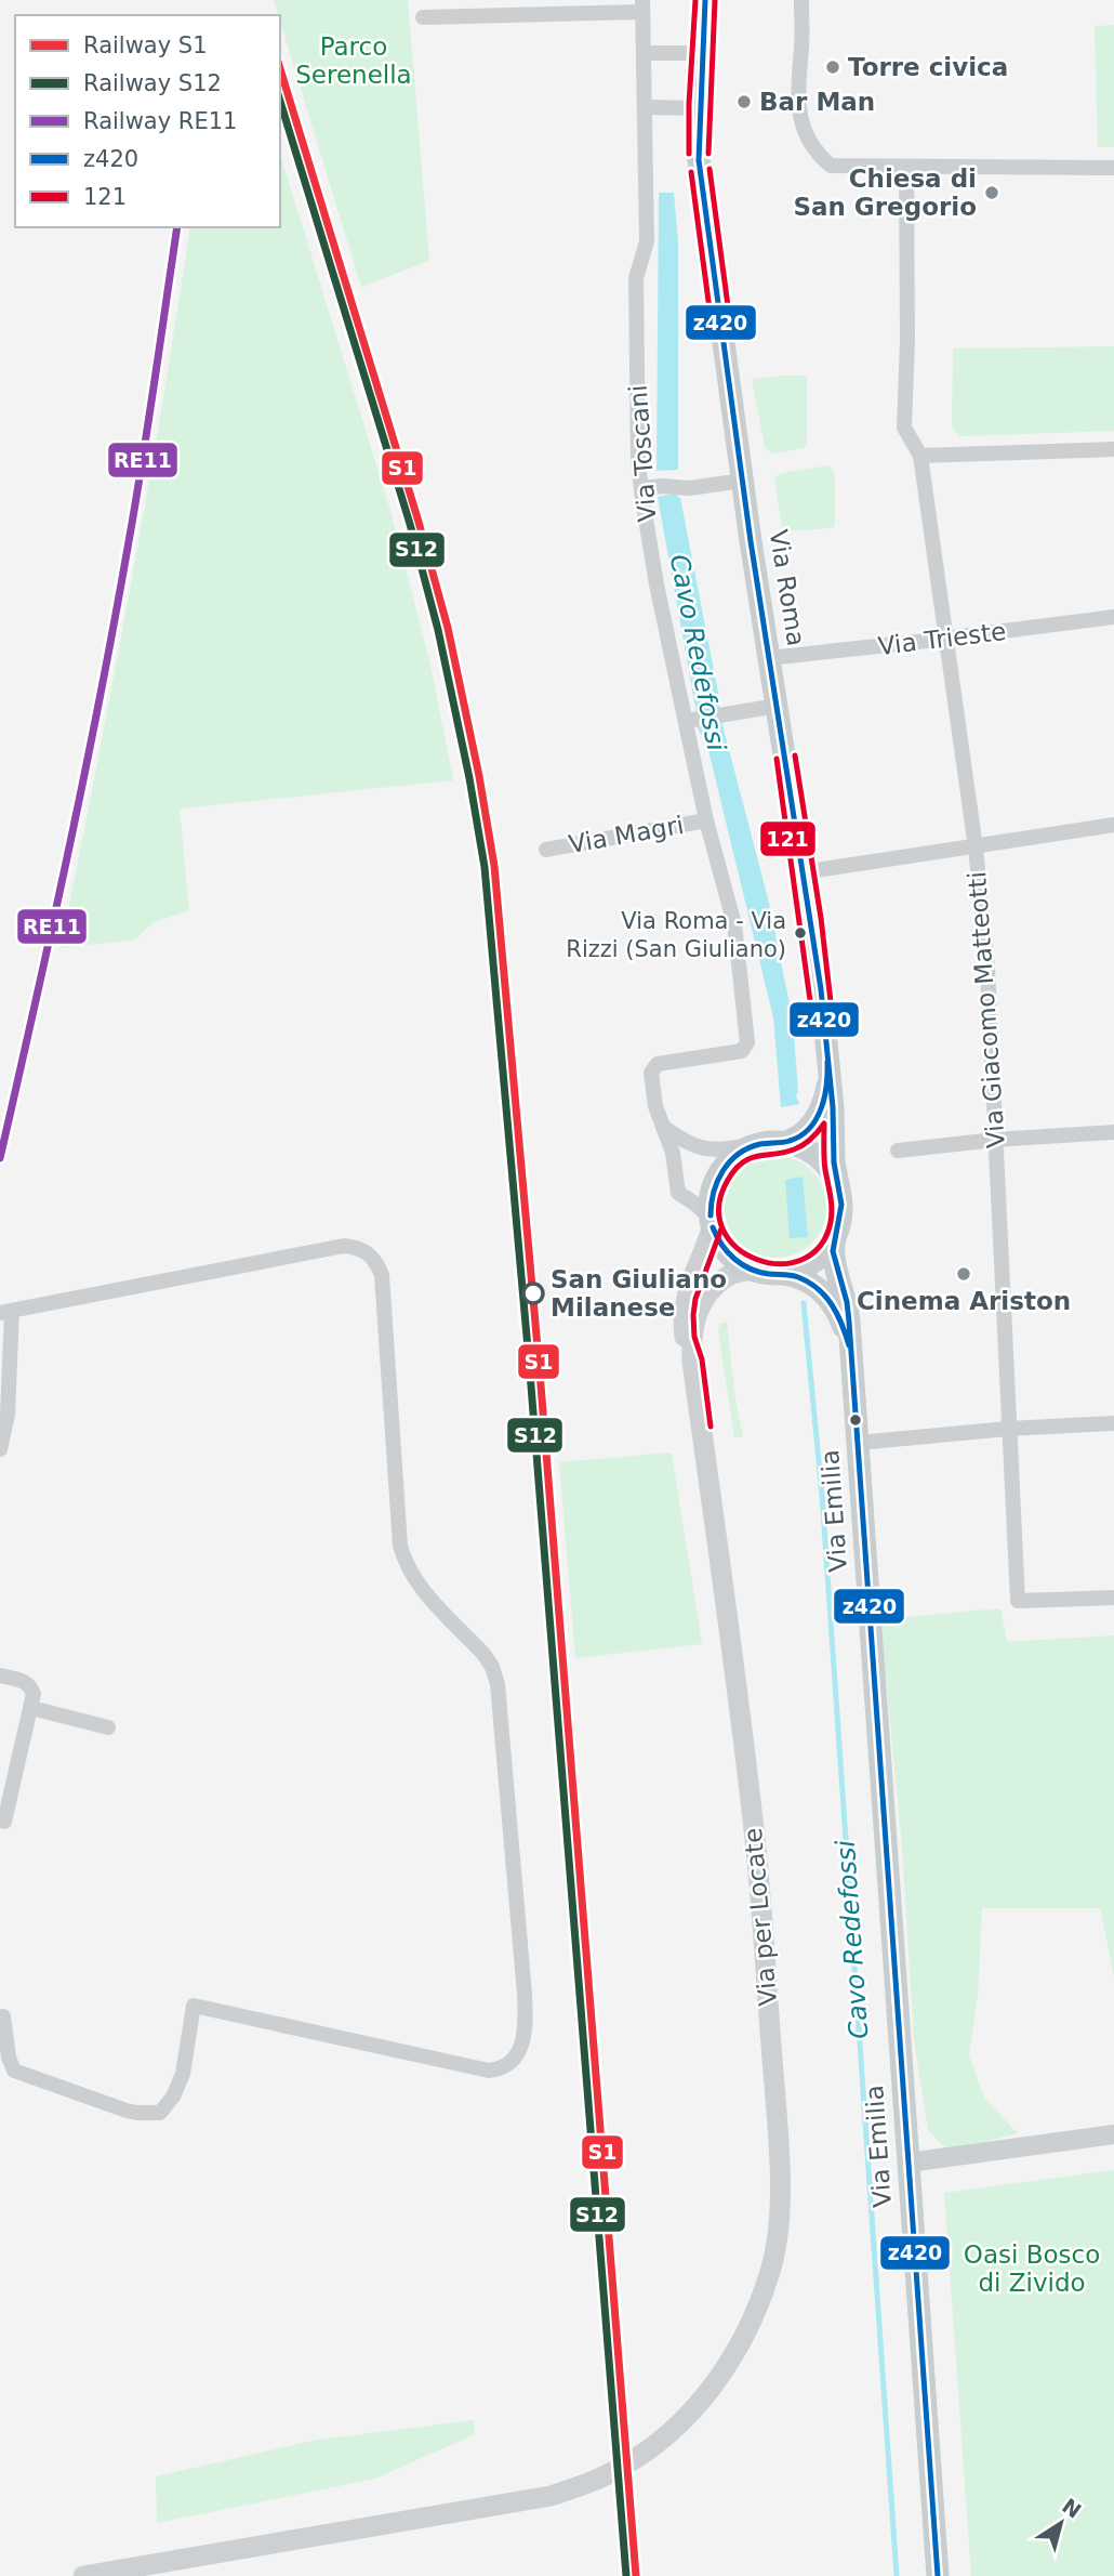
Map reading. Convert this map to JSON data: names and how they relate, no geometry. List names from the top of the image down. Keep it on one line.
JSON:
{"streets":{"main road":["Via Roma","Via Emilia","Via per Locate"],"street":["Via Toscani","Via Trieste","Via Magri","Via Giacomo Matteotti"]},"crossings":[["Via Toscani","Via Magri"],["Via Roma","Via Trieste"],["Via Roma","Via Emilia"],["Via Roma","Via per Locate"],["Via Trieste","Via Giacomo Matteotti"],["Via Emilia","Via per Locate"]],"water":["Cavo Redefossi"],"parks":["Parco Serenella","Oasi Bosco di Zivido"],"places":["Torre civica","Bar Man","Chiesa di San Gregorio","Via Roma - Via Rizzi (San Giuliano)","Cinema Ariston","San Giuliano Milanese"],"lines":["transit line z420","transit line 121","rail line S1","rail line S12","rail line RE11"],"legend":["Railway S1","Railway S12","Railway RE11","z420","121"],"north":"top right"}
